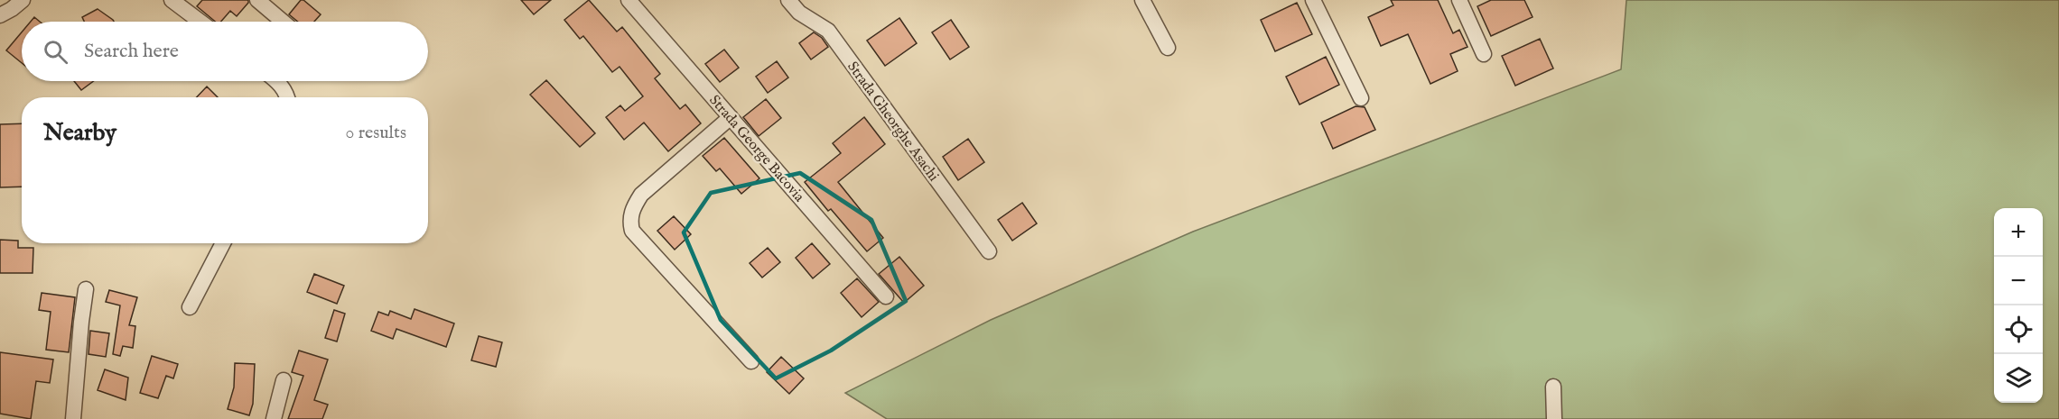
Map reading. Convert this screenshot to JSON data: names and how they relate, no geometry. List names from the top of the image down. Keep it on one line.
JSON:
{"streets":{"street":["Strada Gheorghe Asachi","Strada George Bacovia"]},"page":{"search":"Search here","heading":["Nearby","0 results"],"map_buttons":["+","−"]}}
